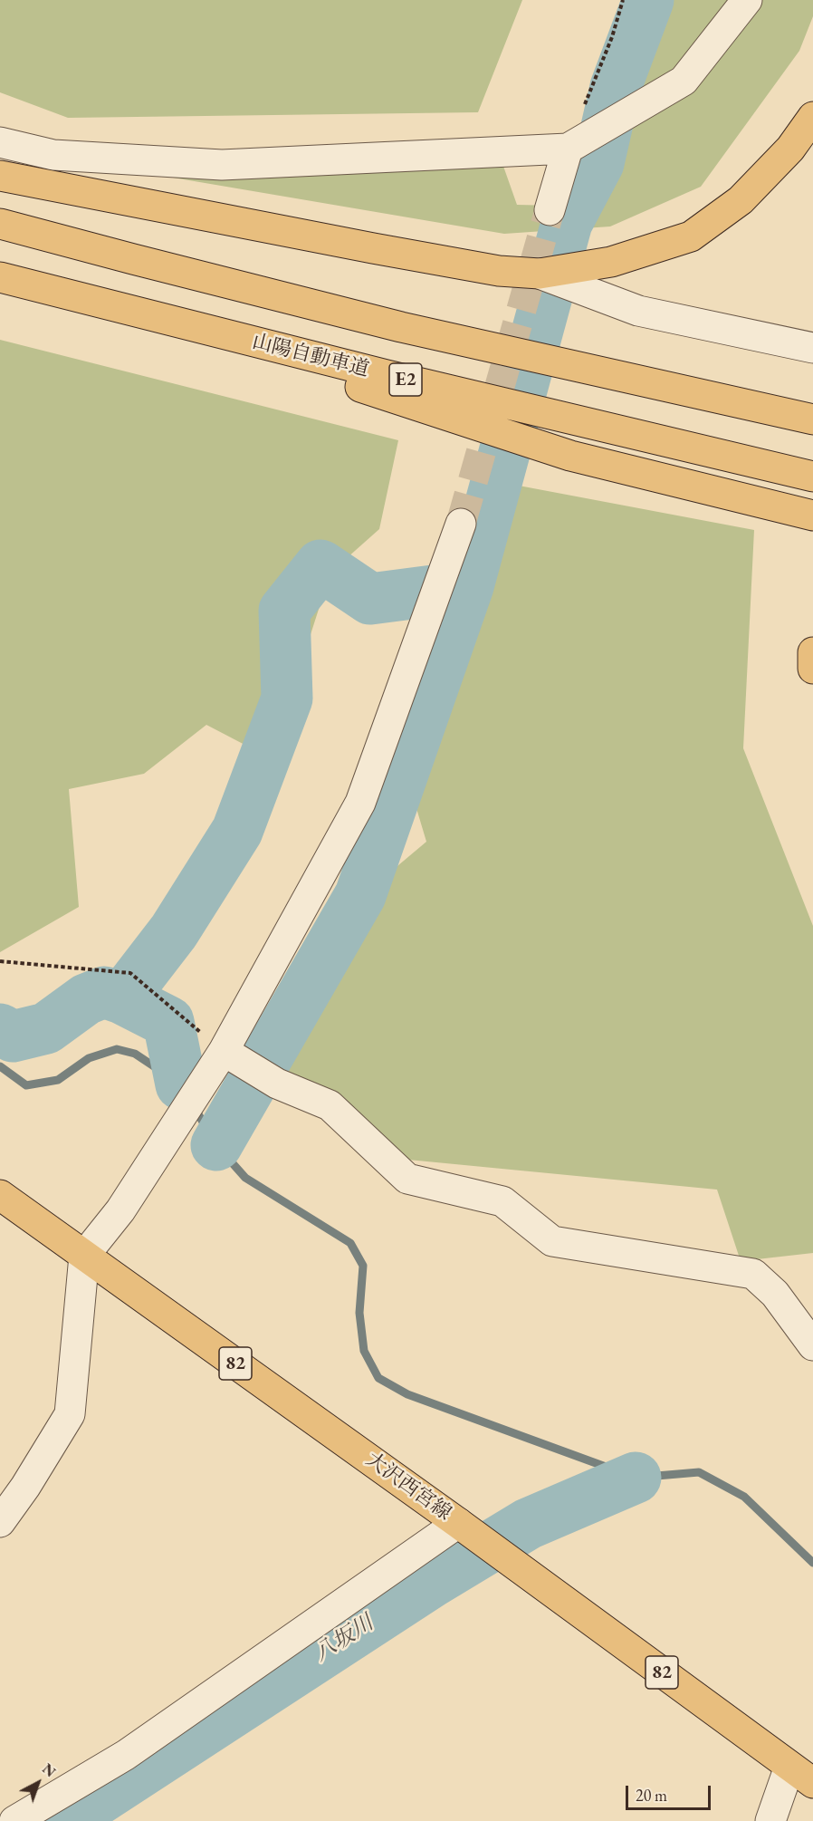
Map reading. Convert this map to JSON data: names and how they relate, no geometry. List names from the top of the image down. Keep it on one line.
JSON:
{"streets":{"main road":["山陽自動車道","E2","82","大沢西宮線"]},"water":["八坂川"],"scale_bar":"20 m","north":"top right"}
